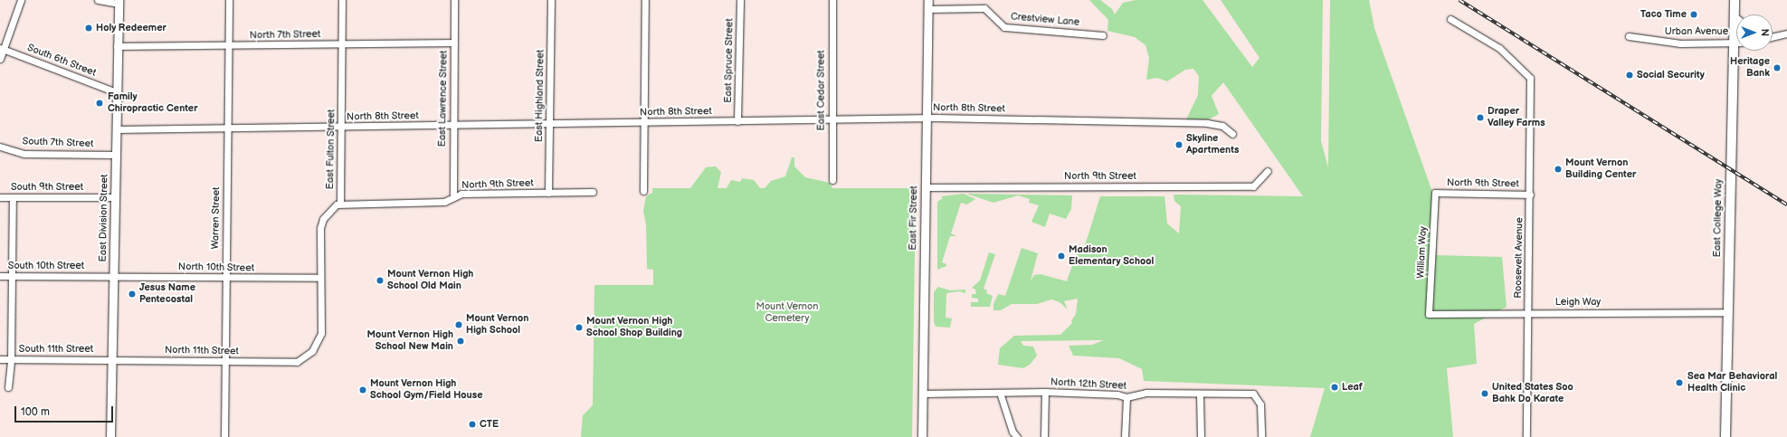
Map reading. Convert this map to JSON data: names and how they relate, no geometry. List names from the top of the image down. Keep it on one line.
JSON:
{"streets":{"main road":["East College Way"],"street":["Crestview Lane","Urban Avenue","North 7th Street","South 6th Street","East Spruce Street","East Cedar Street","East Highland Street","East Lawrence Street","North 8th Street","South 7th Street","East Fulton Street","North 9th Street","South 9th Street","East Division Street","Warren Street","East Fir Street","William Way","Roosevelt Avenue","South 10th Street","North 10th Street","Leigh Way","South 11th Street","North 11th Street","North 12th Street"]},"crossings":[["Crestview Lane","East Fir Street"],["North 7th Street","East Lawrence Street"],["North 7th Street","East Fulton Street"],["North 7th Street","East Division Street"],["North 7th Street","Warren Street"],["South 6th Street","East Division Street"],["East Spruce Street","North 8th Street"],["East Cedar Street","North 8th Street"],["East Highland Street","North 8th Street"],["East Highland Street","North 9th Street"],["East Lawrence Street","North 8th Street"],["East Lawrence Street","North 9th Street"],["North 8th Street","East Fulton Street"],["North 8th Street","East Division Street"],["North 8th Street","Warren Street"],["North 8th Street","East Fir Street"],["South 7th Street","East Division Street"],["East Fulton Street","North 9th Street"],["East Fulton Street","North 10th Street"],["East Fulton Street","North 11th Street"],["North 9th Street","East Fir Street"],["North 9th Street","William Way"],["North 9th Street","Roosevelt Avenue"],["South 9th Street","East Division Street"],["East Division Street","South 10th Street"],["East Division Street","North 10th Street"],["East Division Street","South 11th Street"],["East Division Street","North 11th Street"],["Warren Street","North 10th Street"],["Warren Street","North 11th Street"],["East Fir Street","North 12th Street"],["East College Way","Leigh Way"],["William Way","Leigh Way"],["Roosevelt Avenue","Leigh Way"],["South 10th Street","North 10th Street"],["South 11th Street","North 11th Street"]],"parks":["Mount Vernon Cemetery"],"places":["Taco Time","Holy Redeemer","Heritage Bank","Social Security","Family Chiropractic Center","Draper Valley Farms","Skyline Apartments","Mount Vernon Building Center","Madison Elementary School","Mount Vernon High School Old Main","Jesus Name Pentecostal","Mount Vernon High School","Mount Vernon High School Shop Building","Mount Vernon High School New Main","Sea Mar Behavioral Health Clinic","Leaf","Mount Vernon High School Gym/Field House","United States Soo Bahk Do Karate","CTE"],"scale_bar":"100 m","north":"right"}
